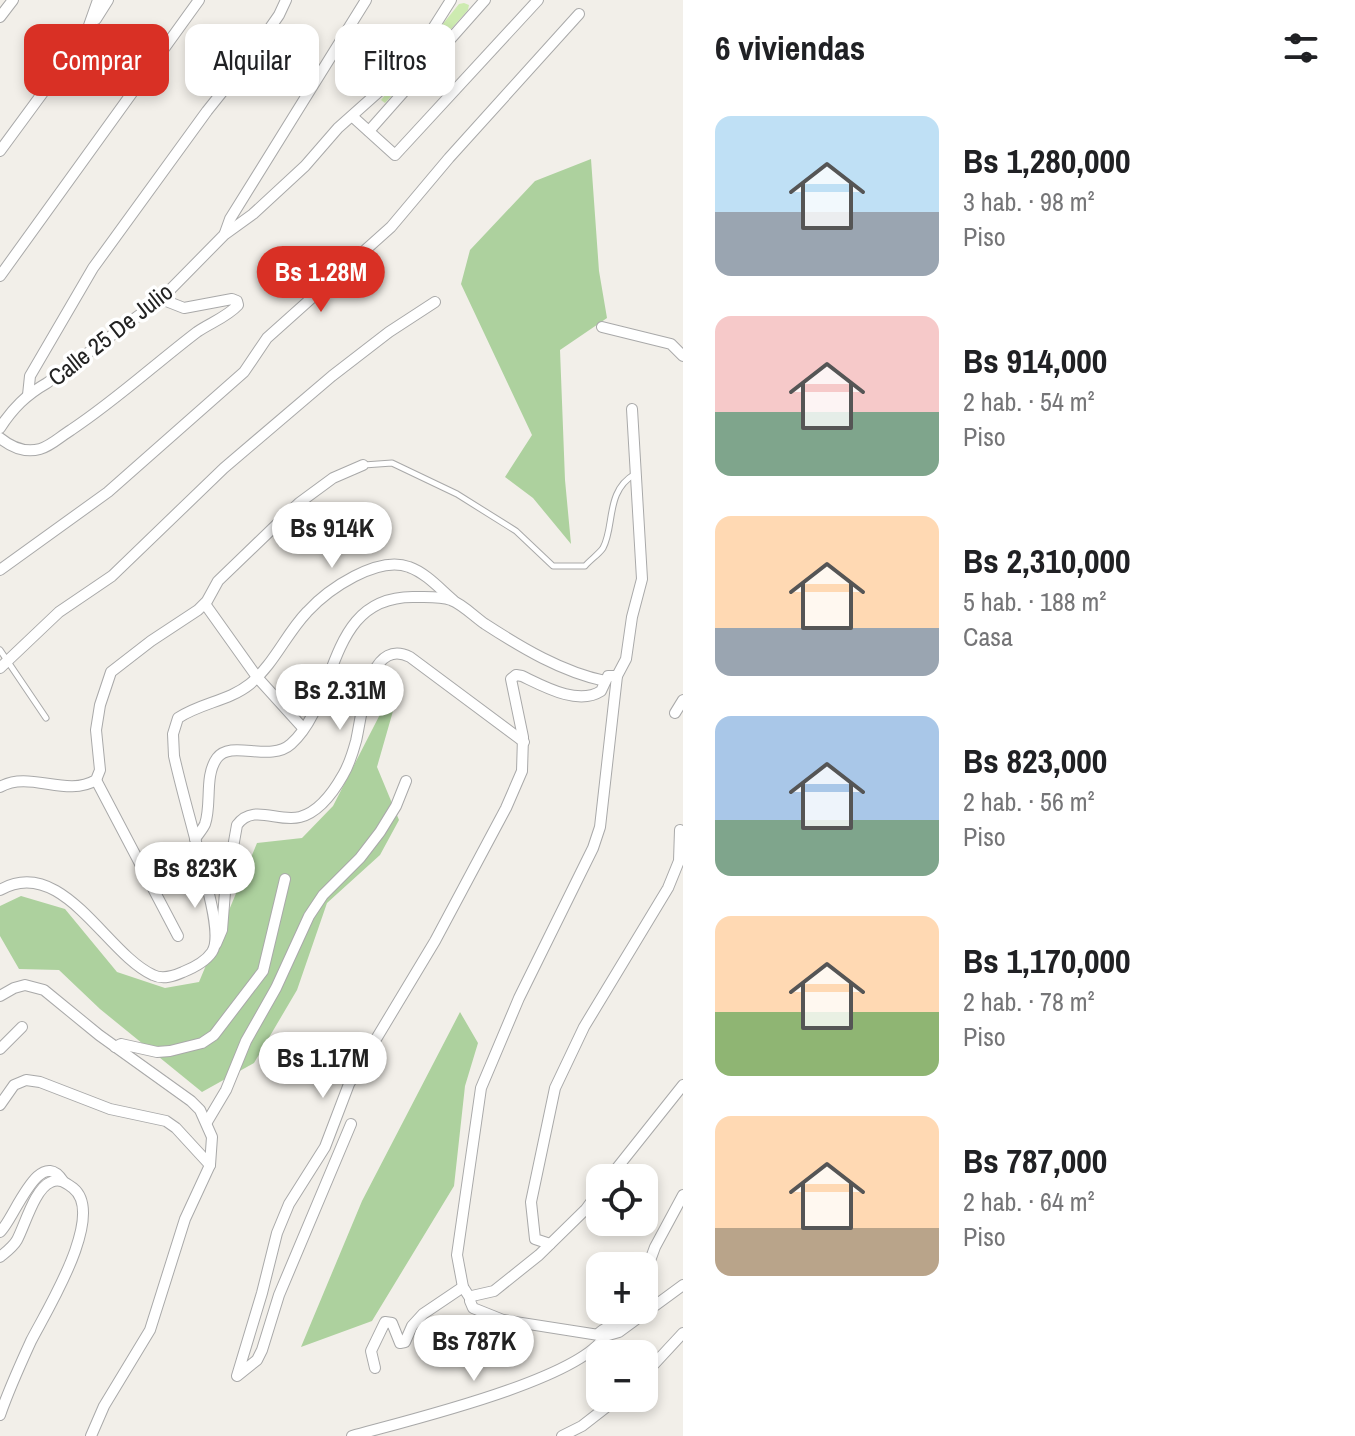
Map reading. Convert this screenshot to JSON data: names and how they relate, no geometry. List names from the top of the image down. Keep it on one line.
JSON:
{"streets":{"street":["Calle 25 De Julio"]},"page":{"heading":"6 viviendas","chip":["Comprar","Alquilar","Filtros"],"list":[{"name":"Bs 1,280,000","note":"3 hab. · 98 m² · Piso"},{"name":"Bs 914,000","note":"2 hab. · 54 m² · Piso"},{"name":"Bs 2,310,000","note":"5 hab. · 188 m² · Casa"},{"name":"Bs 823,000","note":"2 hab. · 56 m² · Piso"},{"name":"Bs 1,170,000","note":"2 hab. · 78 m² · Piso"},{"name":"Bs 787,000","note":"2 hab. · 64 m² · Piso"}],"price":["Bs 1.28M","Bs 914K","Bs 2.31M","Bs 823K","Bs 1.17M","Bs 787K"],"map_buttons":["+","−"]}}
